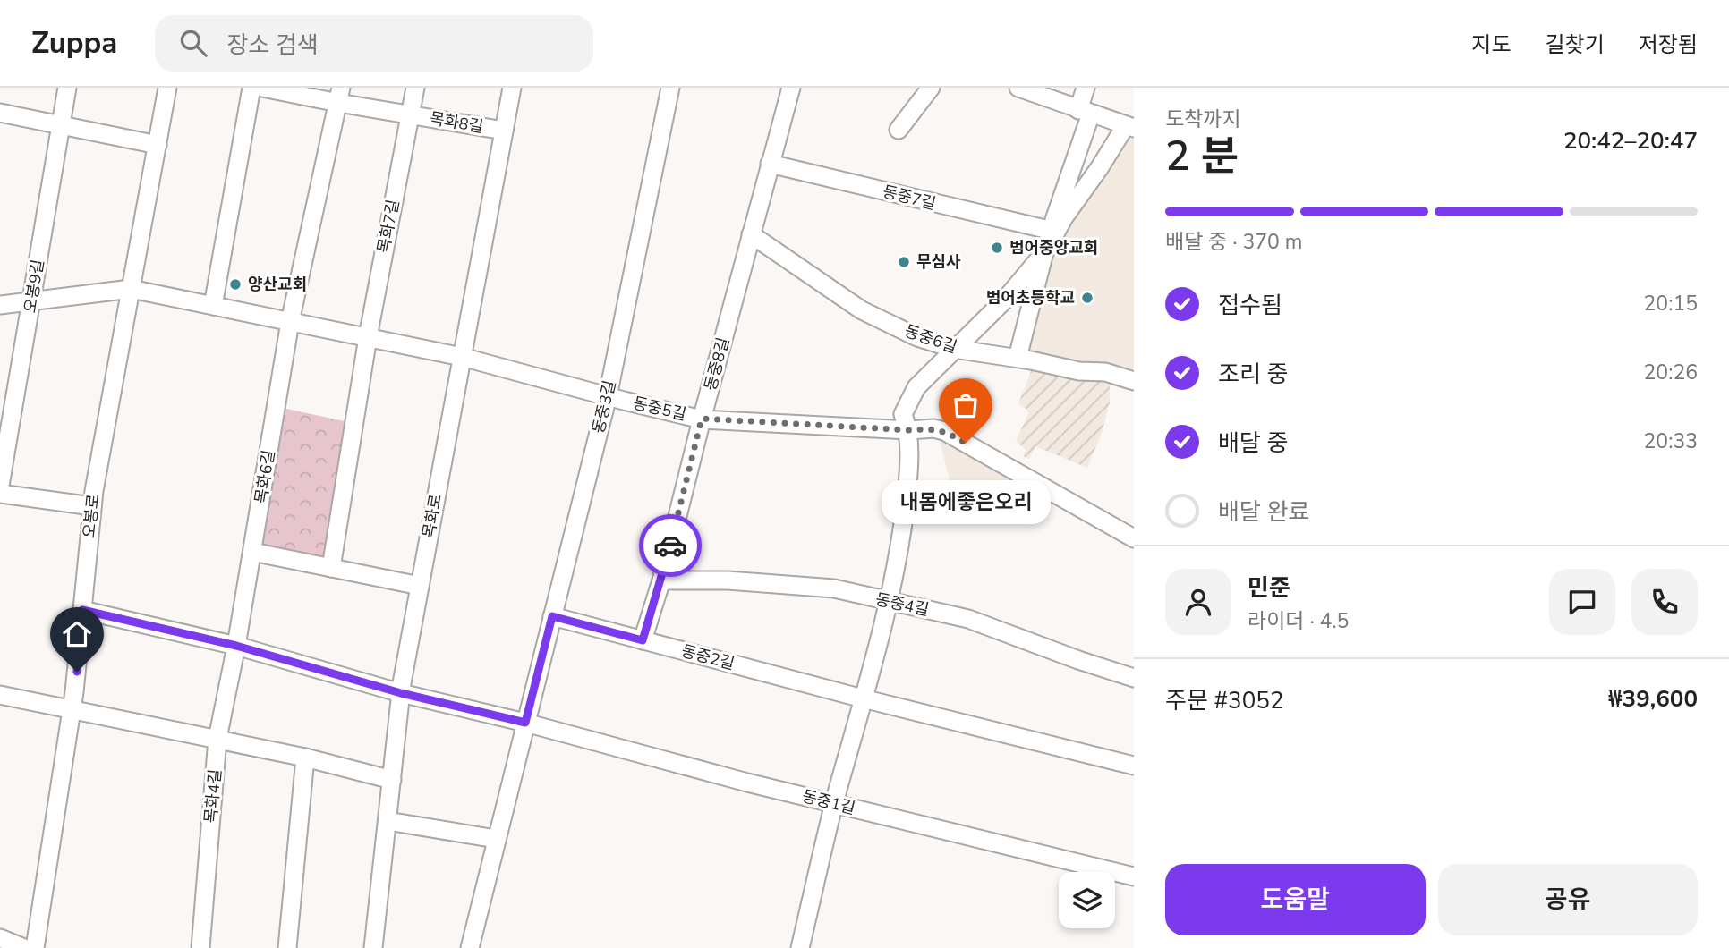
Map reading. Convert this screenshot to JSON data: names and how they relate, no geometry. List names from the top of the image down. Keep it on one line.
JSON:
{"streets":{"street":["목화8길","동중7길","목화7길","오봉9길","동중6길","동중8길","동중3길","동중5길","목화6길","오봉로","목화로","동중4길","동중2길","목화4길","동중1길"]},"crossings":[["목화8길","목화7길"],["목화8길","목화로"],["동중7길","동중8길"],["동중6길","동중8길"],["동중8길","동중5길"],["동중8길","동중4길"],["동중8길","동중2길"],["동중3길","동중5길"],["동중3길","동중2길"],["동중3길","동중1길"],["동중5길","목화로"],["목화6길","목화4길"],["목화6길","동중1길"],["오봉로","동중1길"],["목화로","동중1길"],["목화4길","동중1길"]],"places":["범어중앙교회","무심사","양산교회","범어초등학교","내몸에좋은오리"],"page":{"header":"Zuppa","search":"장소 검색","nav":["지도","길찾기","저장됨"],"heading":["2 분","도착까지","20:42–20:47"],"panel":["민준","라이더 · 4.5","주문 #3052","₩39,600"],"bar":"배달 중 · 370 m","list":[["접수됨","20:15"],["조리 중","20:26"],["배달 중","20:33"],"배달 완료"],"bubble":"내몸에좋은오리","buttons":["도움말","공유"]}}
